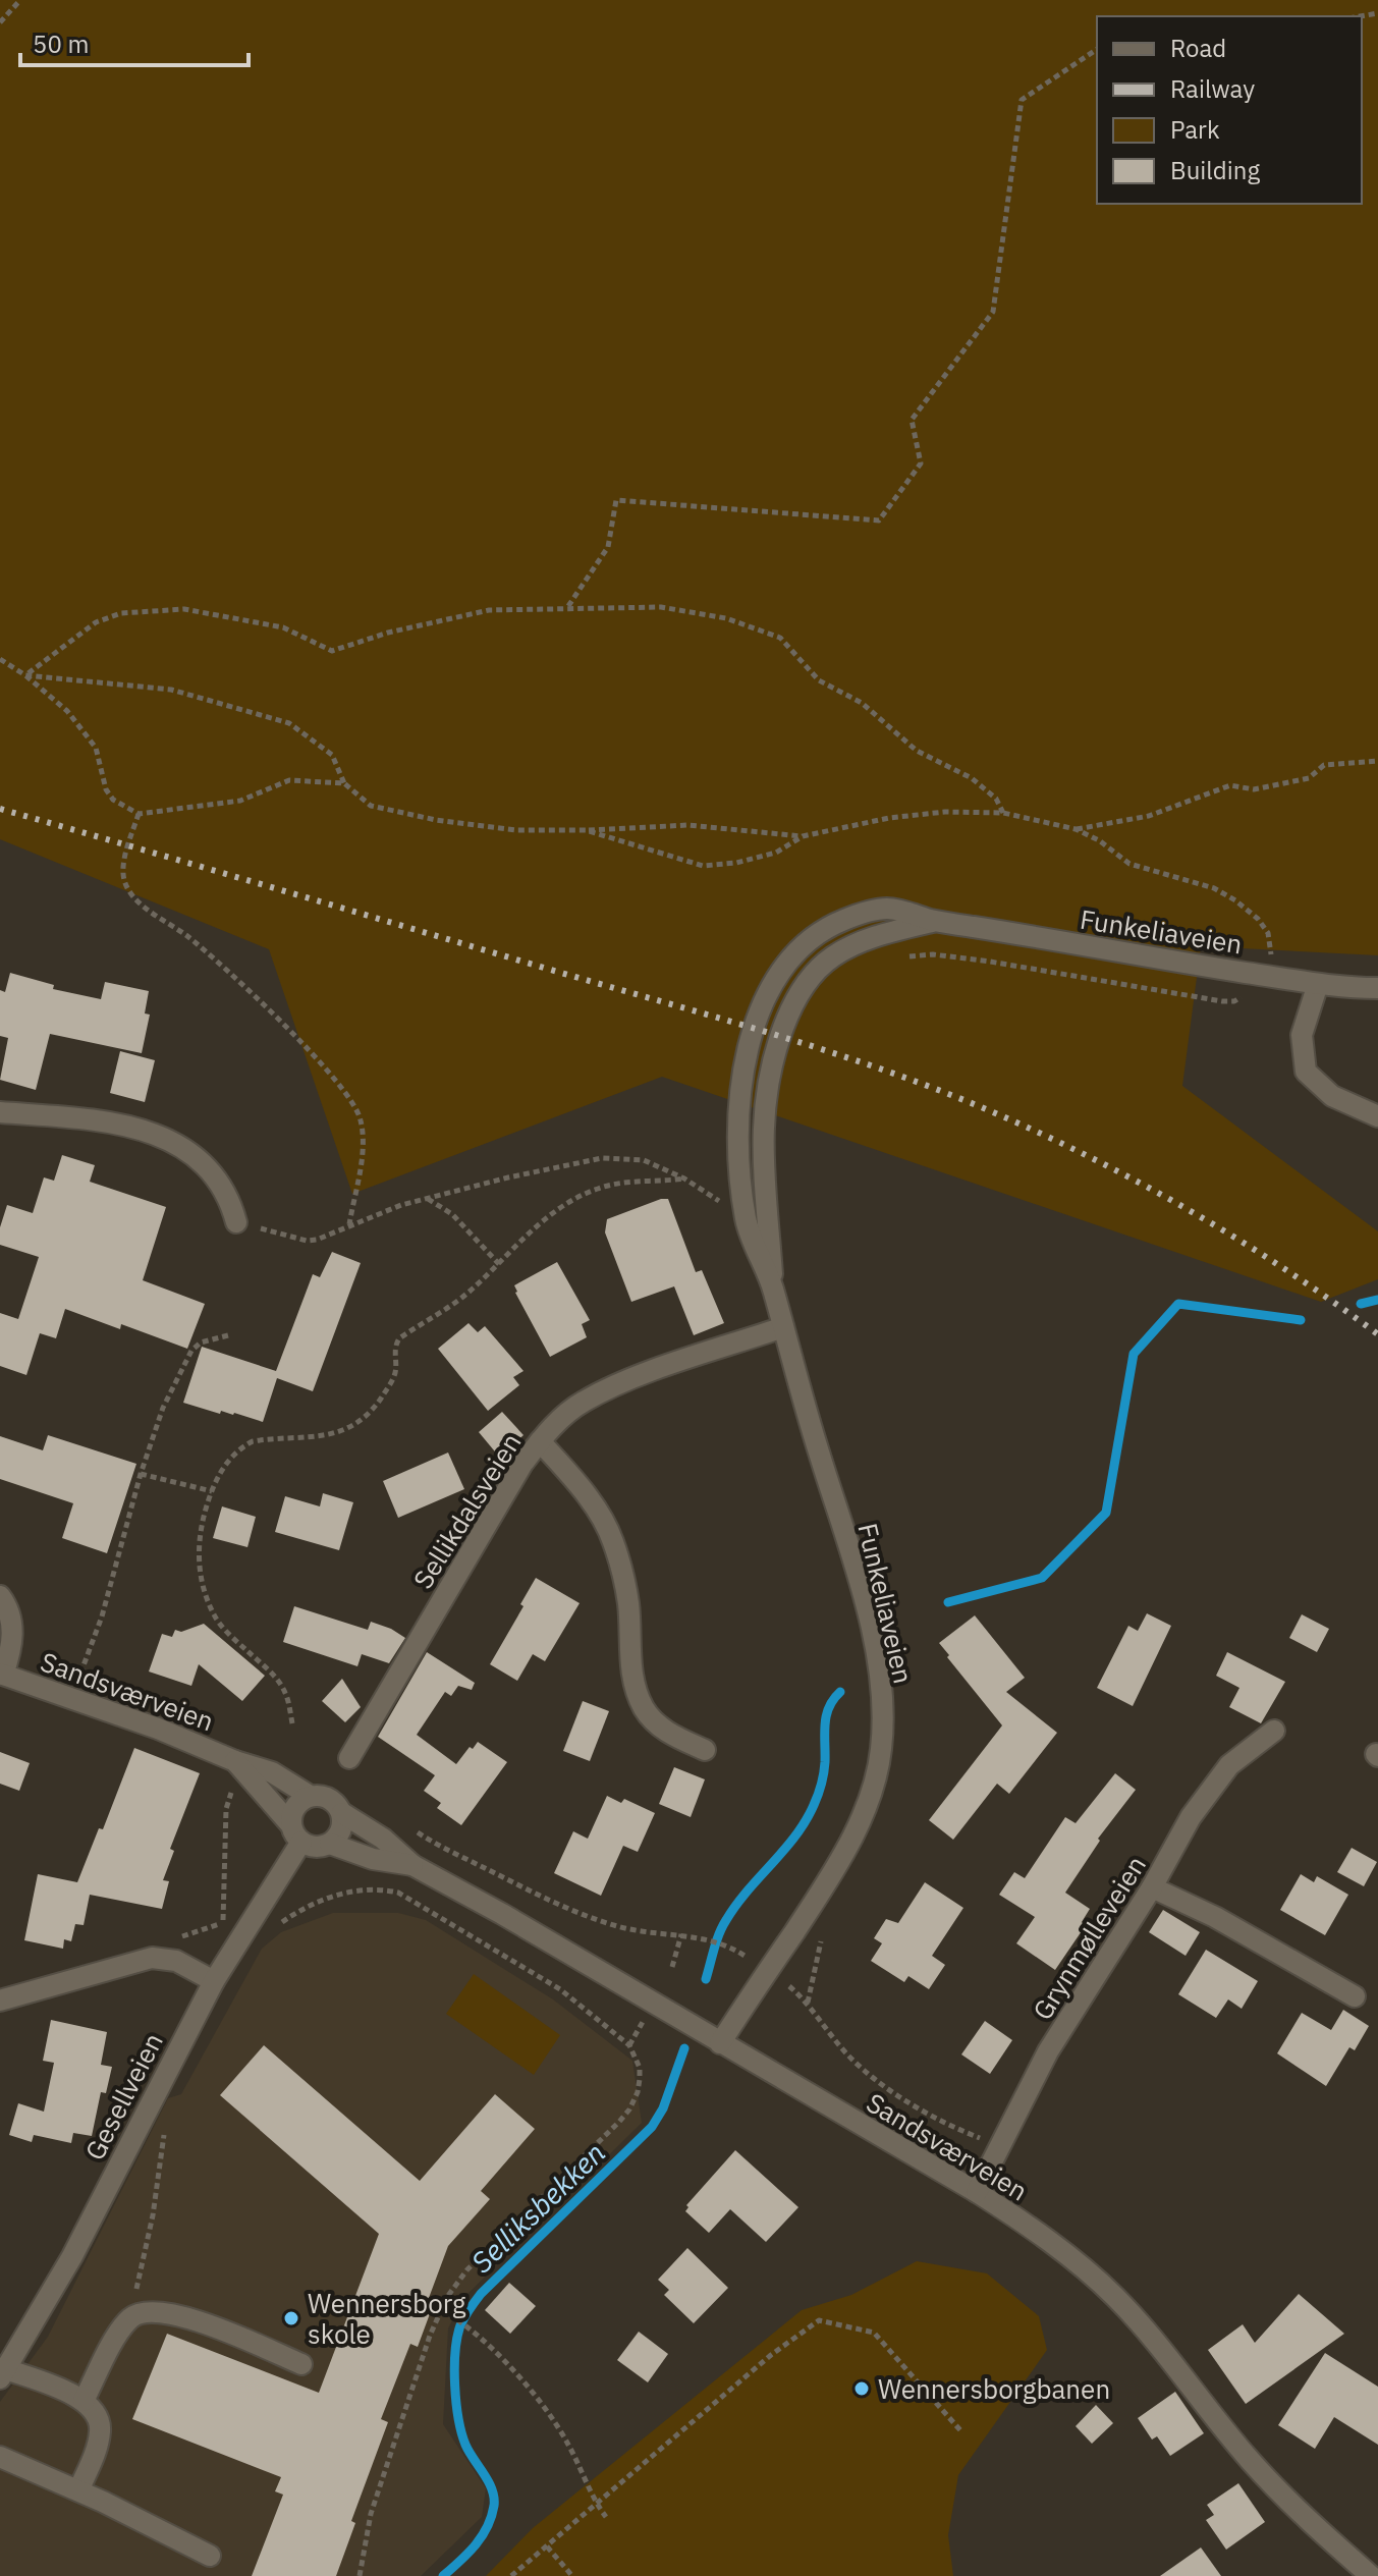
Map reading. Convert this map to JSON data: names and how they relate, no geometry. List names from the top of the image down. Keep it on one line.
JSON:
{"streets":{"street":["Funkeliaveien","Sellikdalsveien","Sandsværveien","Grynmølleveien","Gesellveien"]},"crossings":[["Funkeliaveien","Sellikdalsveien"],["Funkeliaveien","Sandsværveien"],["Sandsværveien","Grynmølleveien"],["Sandsværveien","Gesellveien"]],"water":["Selliksbekken"],"places":["Wennersborg skole","Wennersborgbanen"],"legend":["Road","Railway","Park","Building"],"scale_bar":"50 m"}
